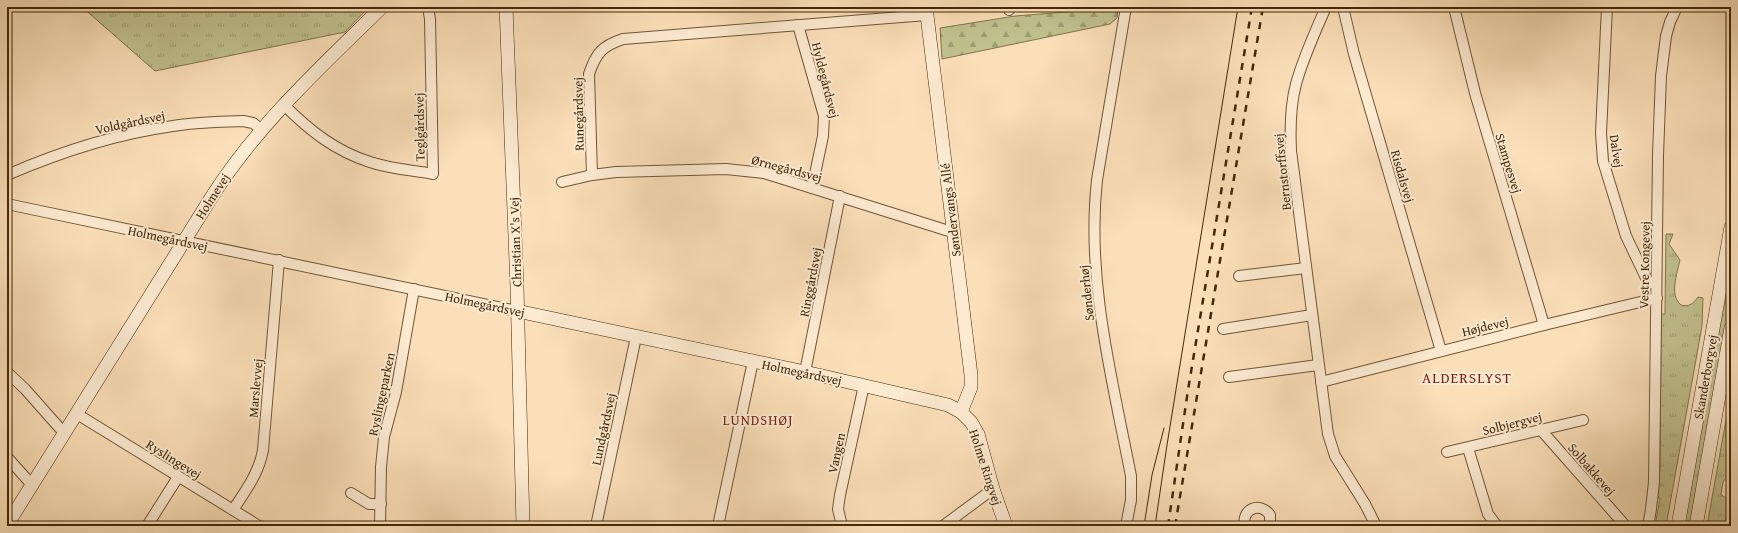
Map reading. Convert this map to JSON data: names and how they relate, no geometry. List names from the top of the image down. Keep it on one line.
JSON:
{"streets":{"street":["Hyldegårdsvej","Runegårdsvej","Voldgårdsvej","Teglgårdsvej","Dalvej","Stampesvej","Ørnegårdsvej","Bernstorffsvej","Risdalsvej","Holmevej","Søndervangs Allé","Holmegårdsvej","Christian X's Vej","Vestre Kongevej","Ringgårdsvej","Sønderhøj","Højdevej","Skanderborgvej","Marslevvej","Ryslingeparken","Solbjergvej","Lundgårdsvej","Vangen","Ryslingevej","Holme Ringvej","Solbakkevej"]},"crossings":[["Hyldegårdsvej","Runegårdsvej"],["Hyldegårdsvej","Ørnegårdsvej"],["Runegårdsvej","Ørnegårdsvej"],["Runegårdsvej","Søndervangs Allé"],["Voldgårdsvej","Holmevej"],["Teglgårdsvej","Holmevej"],["Dalvej","Vestre Kongevej"],["Stampesvej","Højdevej"],["Ørnegårdsvej","Søndervangs Allé"],["Ørnegårdsvej","Ringgårdsvej"],["Bernstorffsvej","Højdevej"],["Risdalsvej","Højdevej"],["Holmevej","Holmegårdsvej"],["Holmevej","Ryslingevej"],["Søndervangs Allé","Holmegårdsvej"],["Søndervangs Allé","Holme Ringvej"],["Holmegårdsvej","Christian X's Vej"],["Holmegårdsvej","Ringgårdsvej"],["Holmegårdsvej","Marslevvej"],["Holmegårdsvej","Ryslingeparken"],["Holmegårdsvej","Lundgårdsvej"],["Holmegårdsvej","Vangen"],["Holmegårdsvej","Holme Ringvej"],["Vestre Kongevej","Højdevej"],["Marslevvej","Ryslingevej"],["Solbjergvej","Solbakkevej"]],"districts":["ALDERSLYST","LUNDSHØJ"]}
